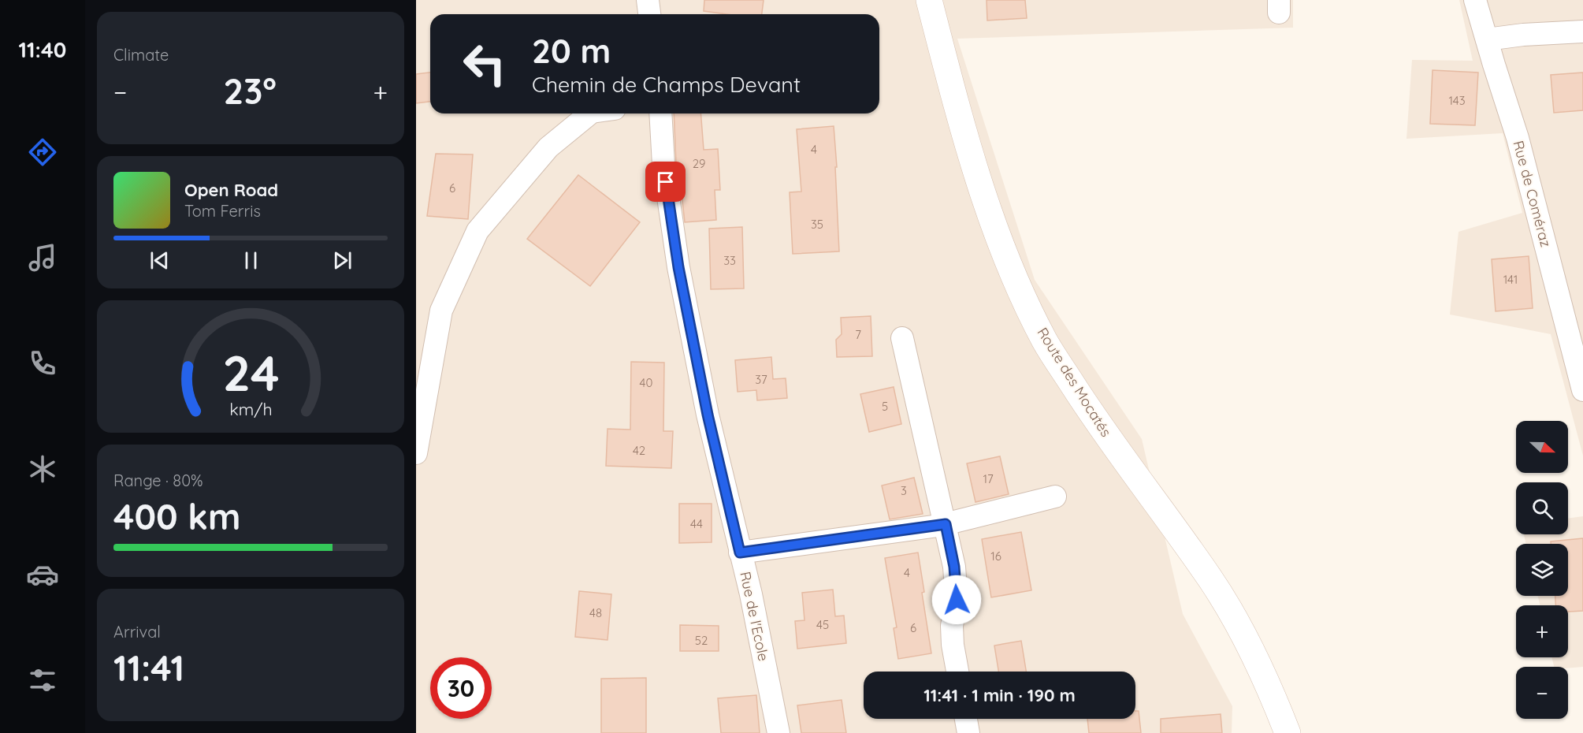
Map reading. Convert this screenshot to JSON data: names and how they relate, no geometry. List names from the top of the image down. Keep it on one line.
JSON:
{"streets":{"street":["Rue de Coméraz","Route des Mocatés","Rue de l'Ecole"]},"house_numbers":["143","4","29","6","35","33","141","7","37","40","5","42","17","3","44","16","4","48","45","6","52"],"north":"right","page":{"tabs":"11:40","tile":["Climate",["Range · 80%","400 km"],["Arrival","11:41"]],"turn":["20 m","Chemin de Champs Devant"],"heat":["−","23°","+"],"song":["Open Road","Tom Ferris"],"map_buttons":["+","−"],"limit":"30","trip":"11:41 · 1 min · 190 m","gauge":["24","km/h"]}}
